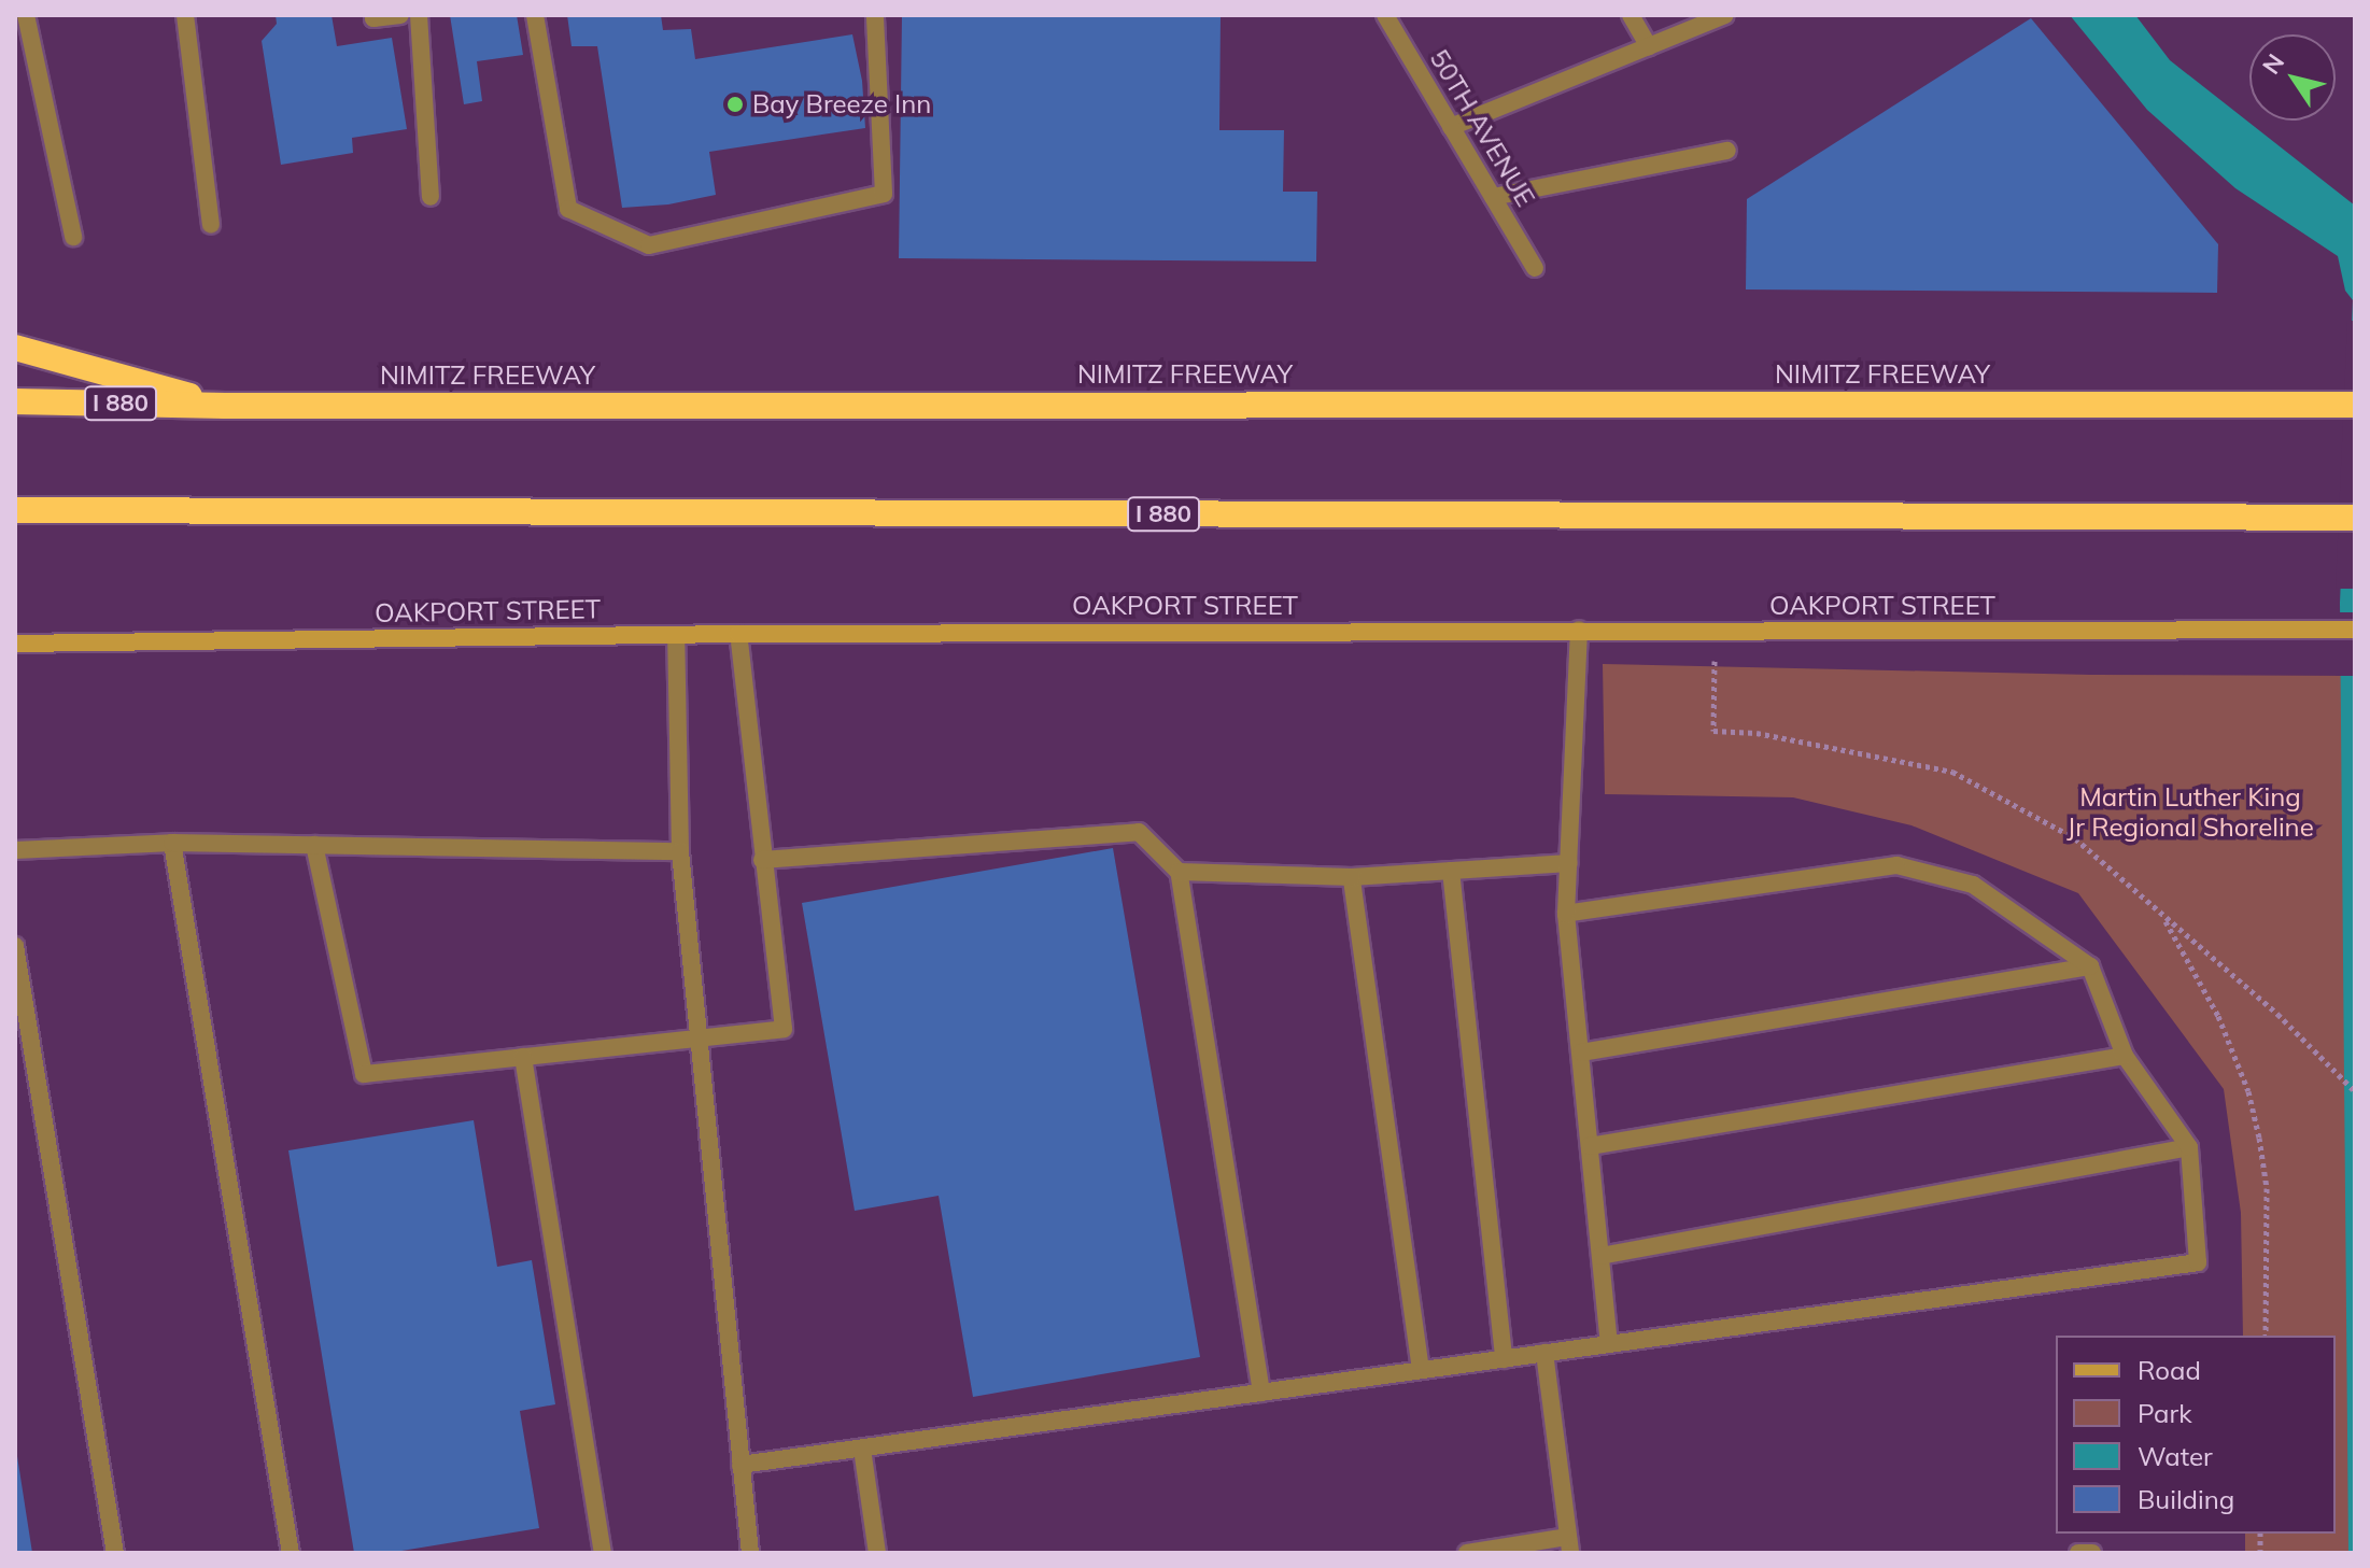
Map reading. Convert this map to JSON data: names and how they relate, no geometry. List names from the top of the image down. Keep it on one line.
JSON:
{"streets":{"highway":["NIMITZ FREEWAY","I 880"],"main road":["OAKPORT STREET"],"street":["50TH AVENUE"]},"parks":["Martin Luther King Jr Regional Shoreline"],"places":["Bay Breeze Inn"],"legend":["Road","Park","Water","Building"],"north":"top left"}
